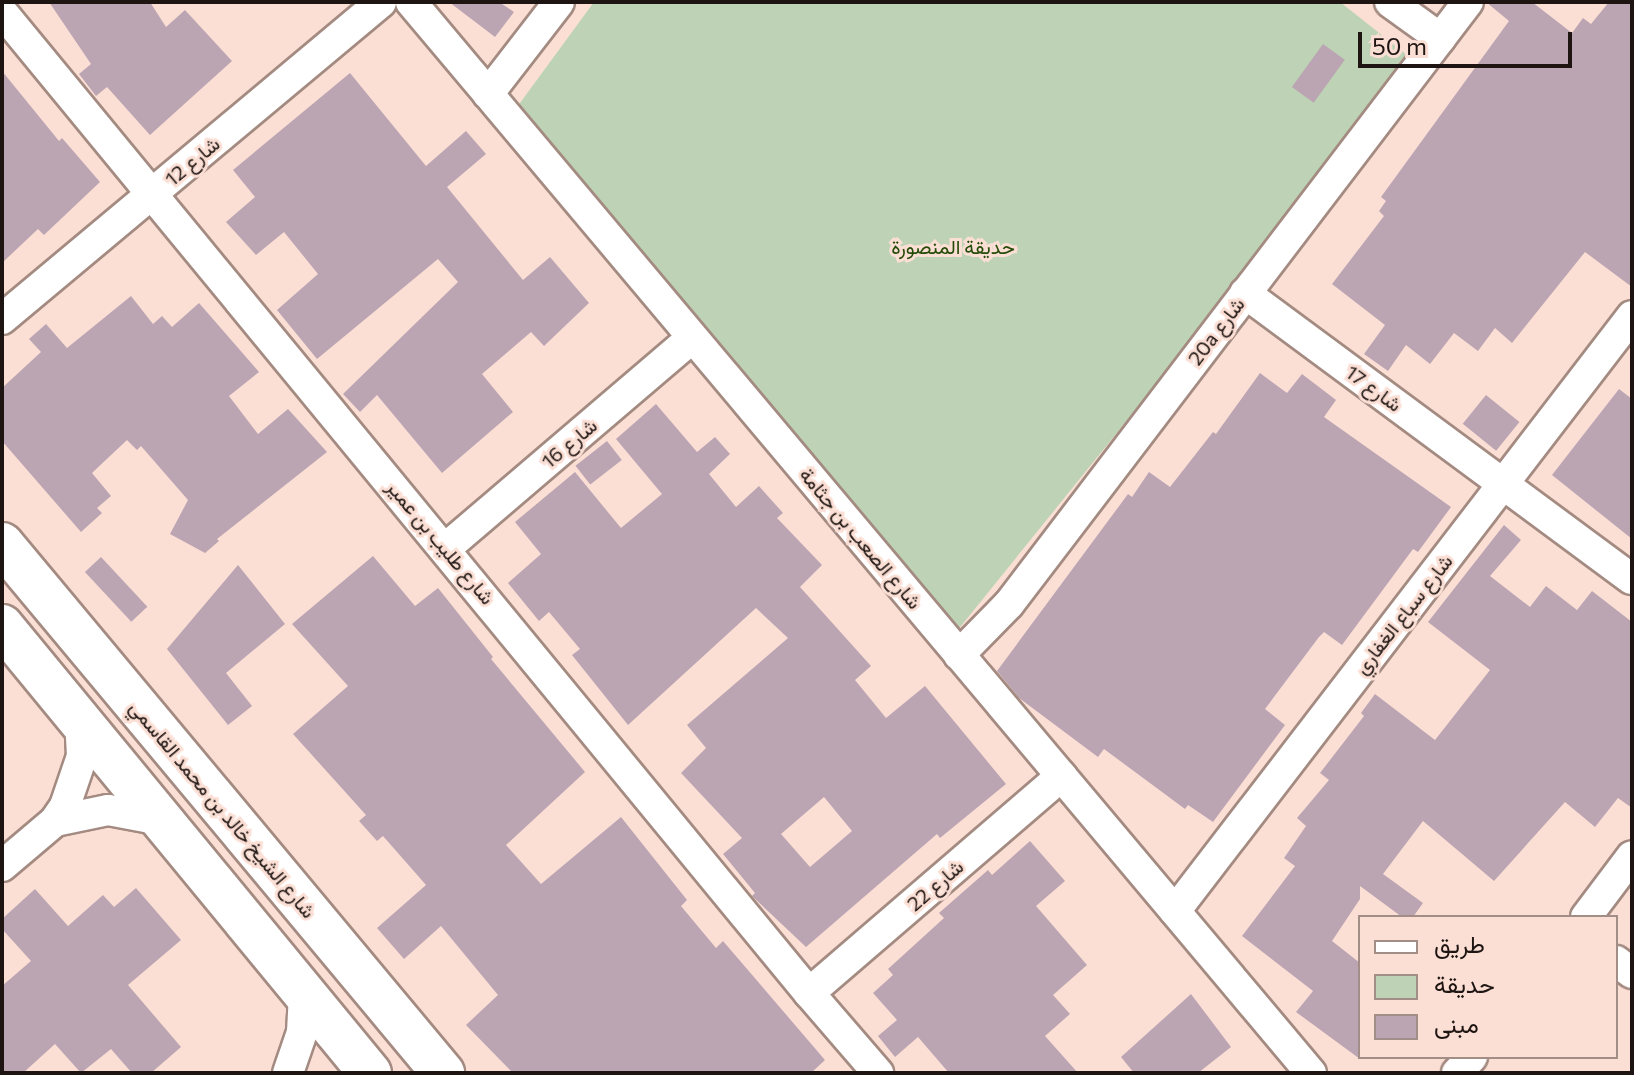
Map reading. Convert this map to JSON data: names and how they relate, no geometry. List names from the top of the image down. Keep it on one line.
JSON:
{"streets":{"main road":["شارع الشيخ خالد بن محمد القاسمي"],"street":["شارع 12","20a شارع","شارع 17","شارع 16","شارع الصعب بن جثامة","شارع طليب بن عمير","شارع سباع الغفاري","شارع 22"]},"crossings":[["شارع 12","شارع طليب بن عمير"],["20a شارع","شارع 17"],["20a شارع","شارع الصعب بن جثامة"],["شارع 17","شارع سباع الغفاري"],["شارع 16","شارع الصعب بن جثامة"],["شارع 16","شارع طليب بن عمير"],["شارع الصعب بن جثامة","شارع سباع الغفاري"],["شارع الصعب بن جثامة","شارع 22"],["شارع طليب بن عمير","شارع 22"]],"parks":["حديقة المنصورة"],"legend":["طريق","حديقة","مبنى"],"scale_bar":"50 m"}
